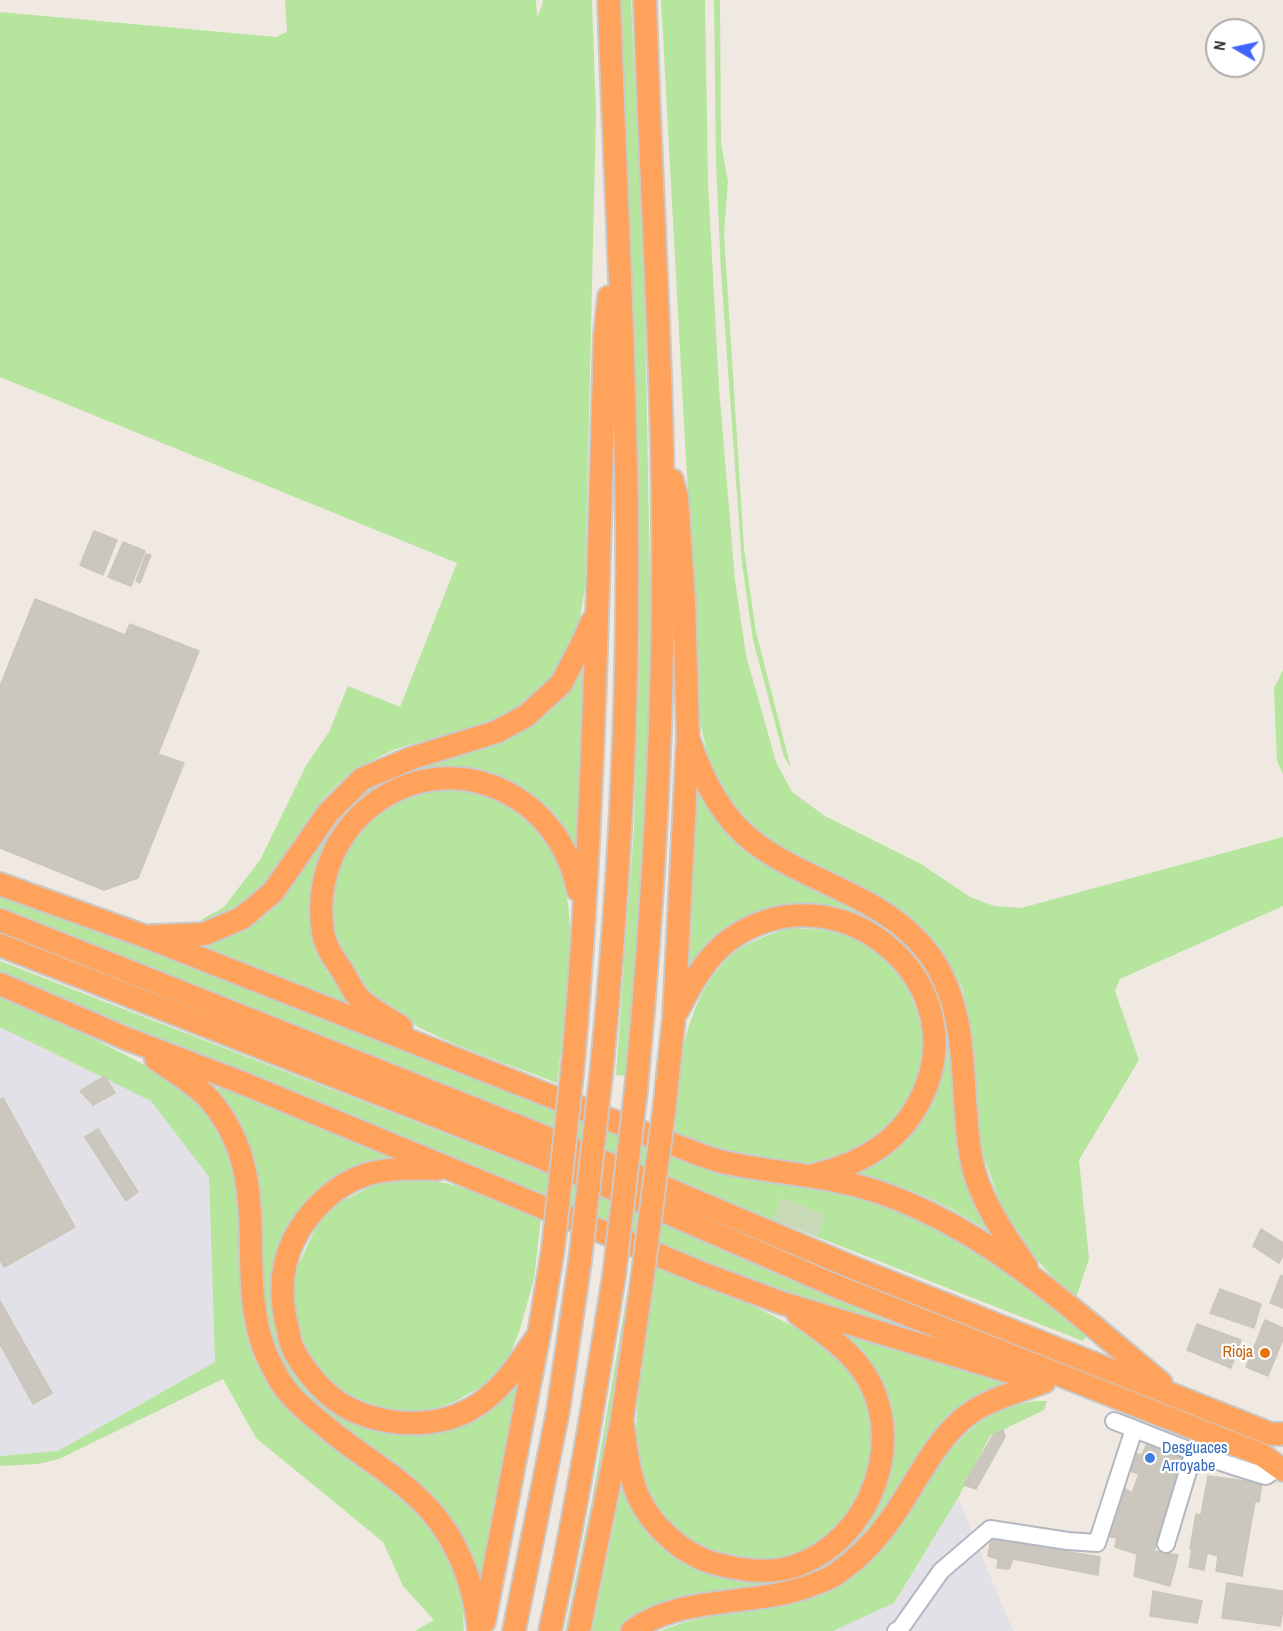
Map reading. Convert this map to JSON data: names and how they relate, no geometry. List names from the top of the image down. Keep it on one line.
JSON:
{"places":["Rioja","Desguaces Arroyabe"],"north":"left"}
